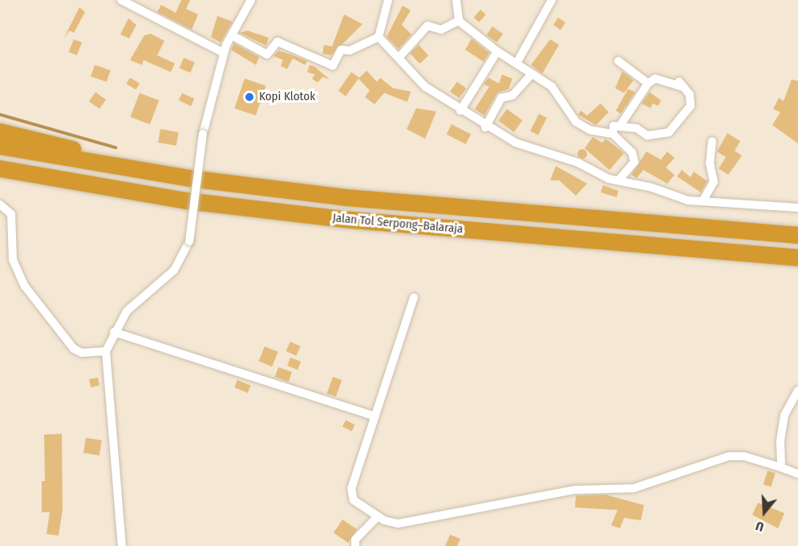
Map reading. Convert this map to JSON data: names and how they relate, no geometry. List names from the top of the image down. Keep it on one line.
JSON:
{"streets":{"highway":["Jalan Tol Serpong–Balaraja"]},"places":["Kopi Klotok"],"north":"bottom"}
